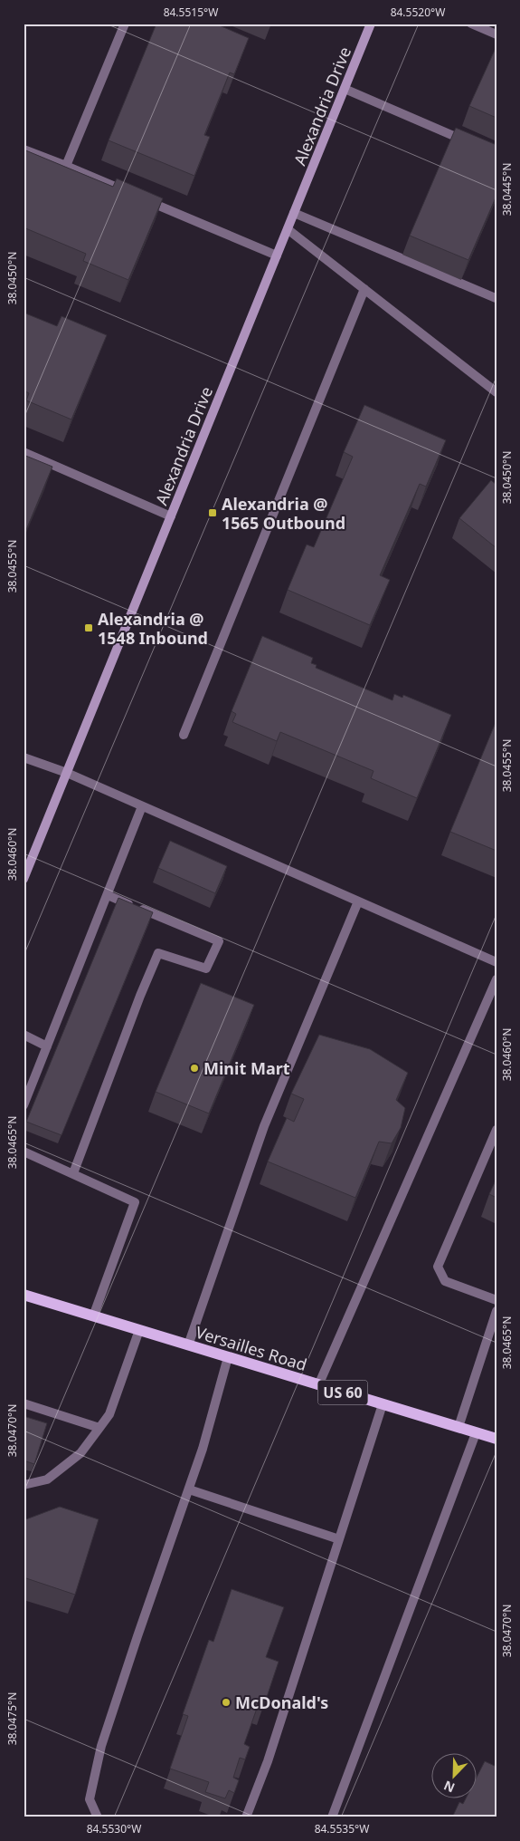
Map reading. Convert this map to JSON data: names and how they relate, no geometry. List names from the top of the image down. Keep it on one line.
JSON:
{"streets":{"main road":["Alexandria Drive","Versailles Road","US 60"]},"places":{"transit":["Alexandria @ 1565 Outbound","Alexandria @ 1548 Inbound"],"other":["Minit Mart","McDonald's"]},"north":"bottom left","coordinates":["84.5515°W","84.5520°W","38.0445°N","38.0450°N","38.0455°N","38.0460°N","38.0465°N","38.0470°N","38.0475°N","84.5530°W","84.5535°W"]}
